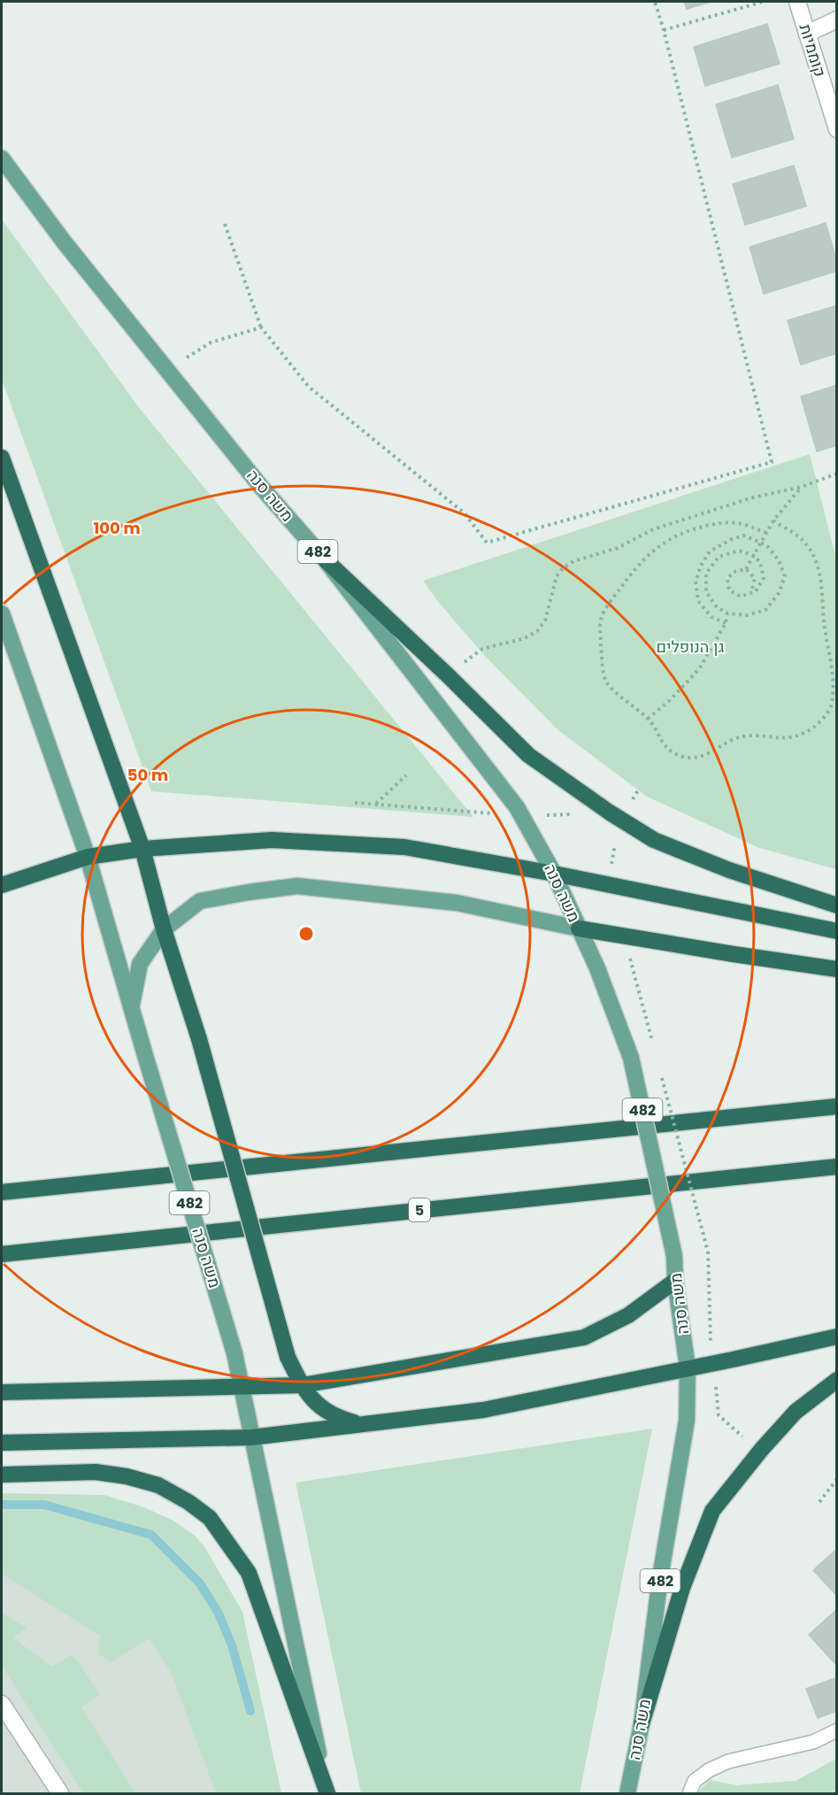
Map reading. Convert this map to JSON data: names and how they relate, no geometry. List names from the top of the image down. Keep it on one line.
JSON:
{"streets":{"highway":["5"],"main road":["משה סנה","482"],"street":["קוממיות"]},"parks":["גן הנופלים"],"rings":["100 m","50 m"]}
